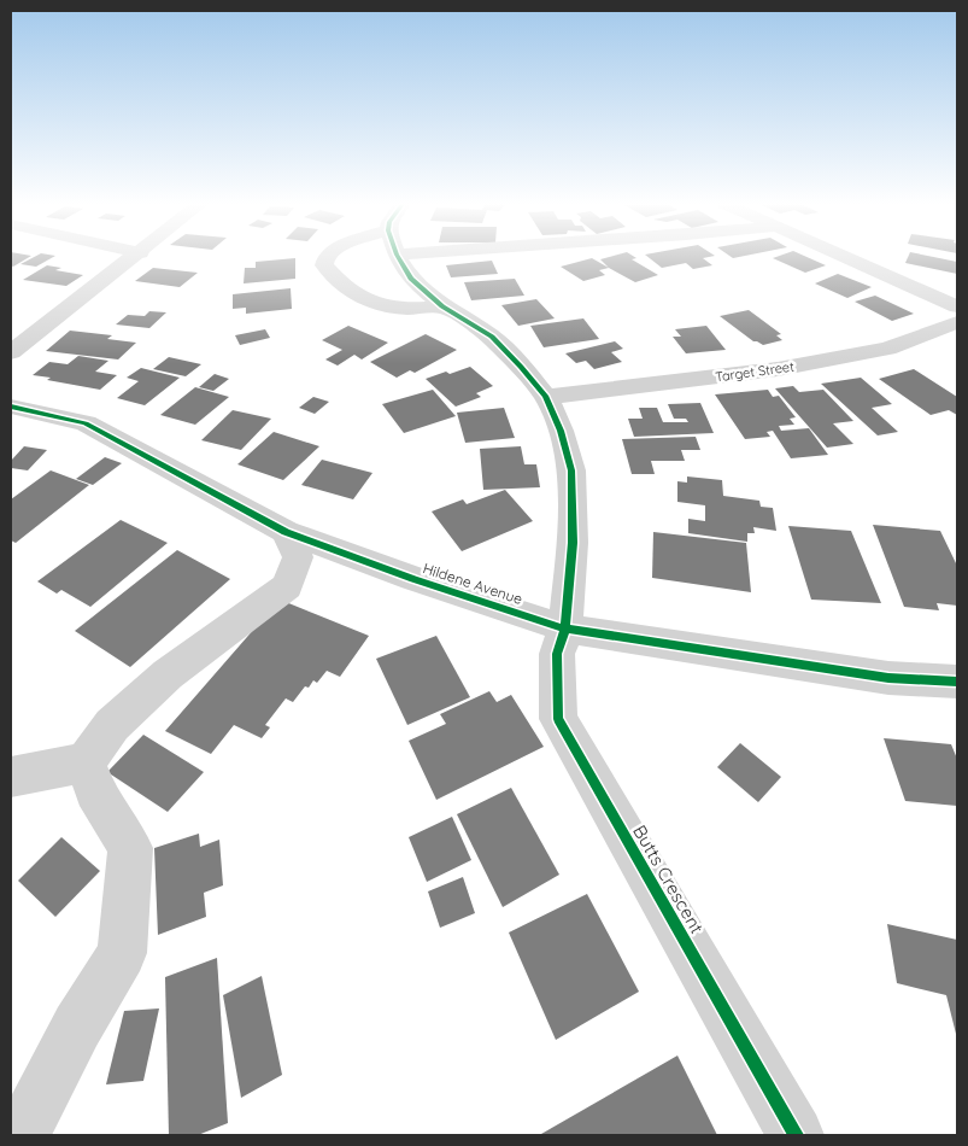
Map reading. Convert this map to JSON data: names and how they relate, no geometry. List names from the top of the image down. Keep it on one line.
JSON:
{"streets":{"street":["Target Street","Hildene Avenue","Butts Crescent"]},"crossings":[["Target Street","Butts Crescent"],["Hildene Avenue","Butts Crescent"]]}
